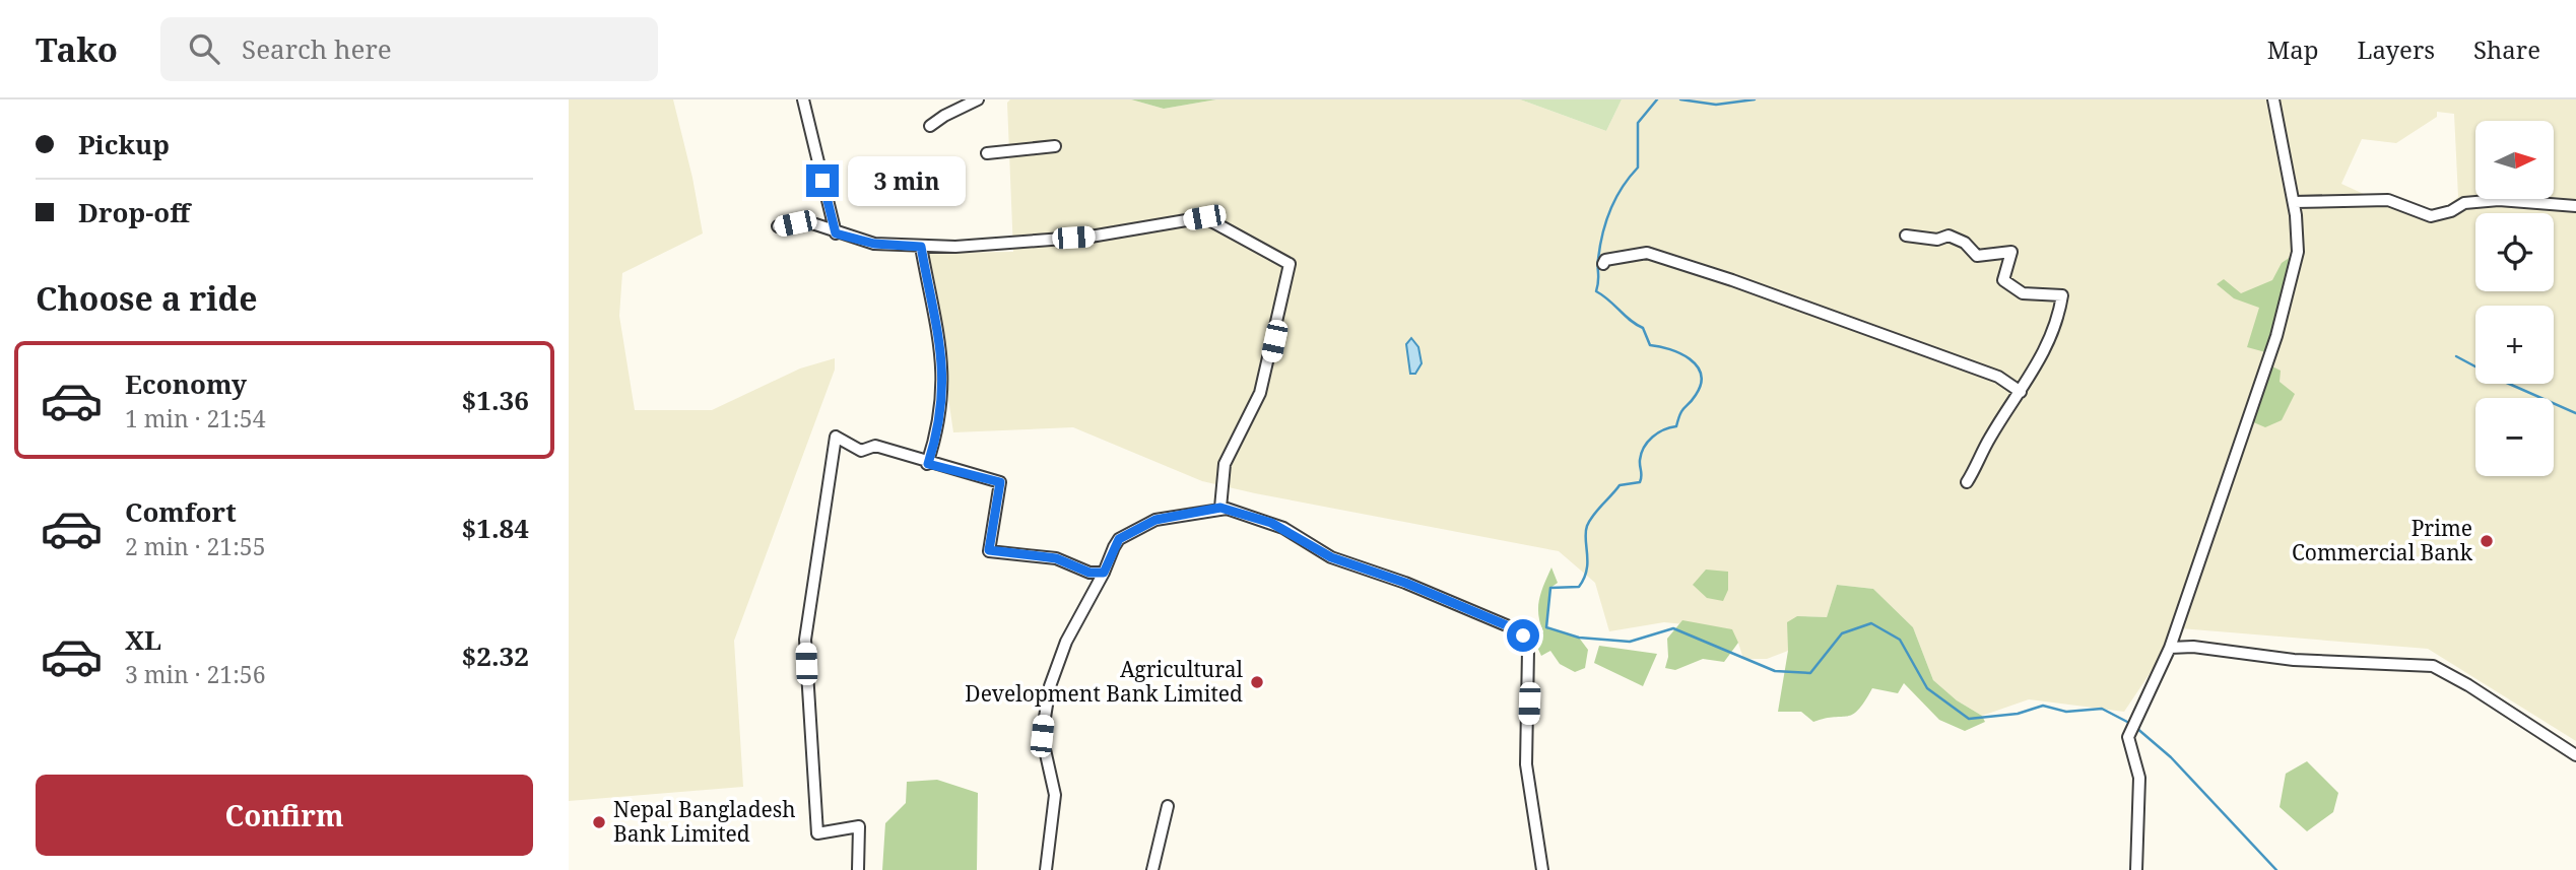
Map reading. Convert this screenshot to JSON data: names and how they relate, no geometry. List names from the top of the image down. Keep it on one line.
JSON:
{"places":["Prime Commercial Bank","Agricultural Development Bank Limited","Nepal Bangladesh Bank Limited"],"north":"right","page":{"header":"Tako","search":"Search here","nav":["Map","Layers","Share"],"banner":["Pickup","Drop-off"],"map_buttons":["+","−"],"bubble":"3 min","heading":"Choose a ride","list":[{"name":"Economy","note":"1 min · 21:54","value":"$1.36"},{"name":"Comfort","note":"2 min · 21:55","value":"$1.84"},{"name":"XL","note":"3 min · 21:56","value":"$2.32"}],"buttons":"Confirm"}}
